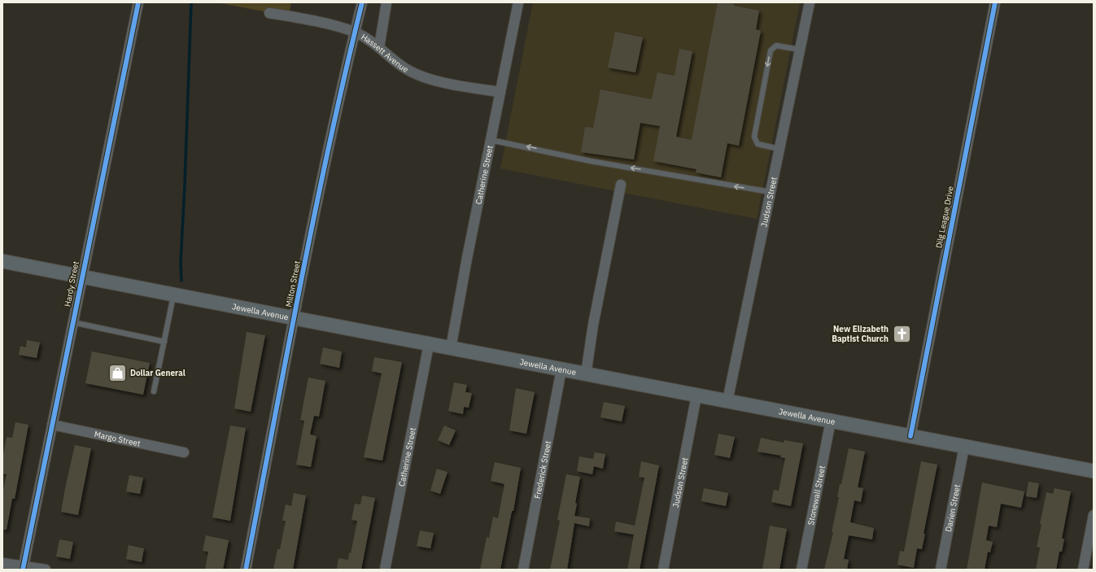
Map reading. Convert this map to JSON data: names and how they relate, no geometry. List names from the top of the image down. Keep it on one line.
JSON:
{"streets":{"main road":["Jewella Avenue"],"street":["Hassett Avenue","Catherine Street","Judson Street","Dilg League Drive","Hardy Street","Milton Street","Margo Street","Frederick Street","Stonewall Street","Darien Street"]},"crossings":[["Hassett Avenue","Catherine Street"],["Hassett Avenue","Milton Street"],["Catherine Street","Jewella Avenue"],["Judson Street","Jewella Avenue"],["Dilg League Drive","Jewella Avenue"],["Hardy Street","Jewella Avenue"],["Hardy Street","Margo Street"],["Milton Street","Jewella Avenue"],["Jewella Avenue","Frederick Street"],["Jewella Avenue","Stonewall Street"],["Jewella Avenue","Darien Street"]],"places":{"church":["New Elizabeth Baptist Church"],"shop":["Dollar General"]}}
